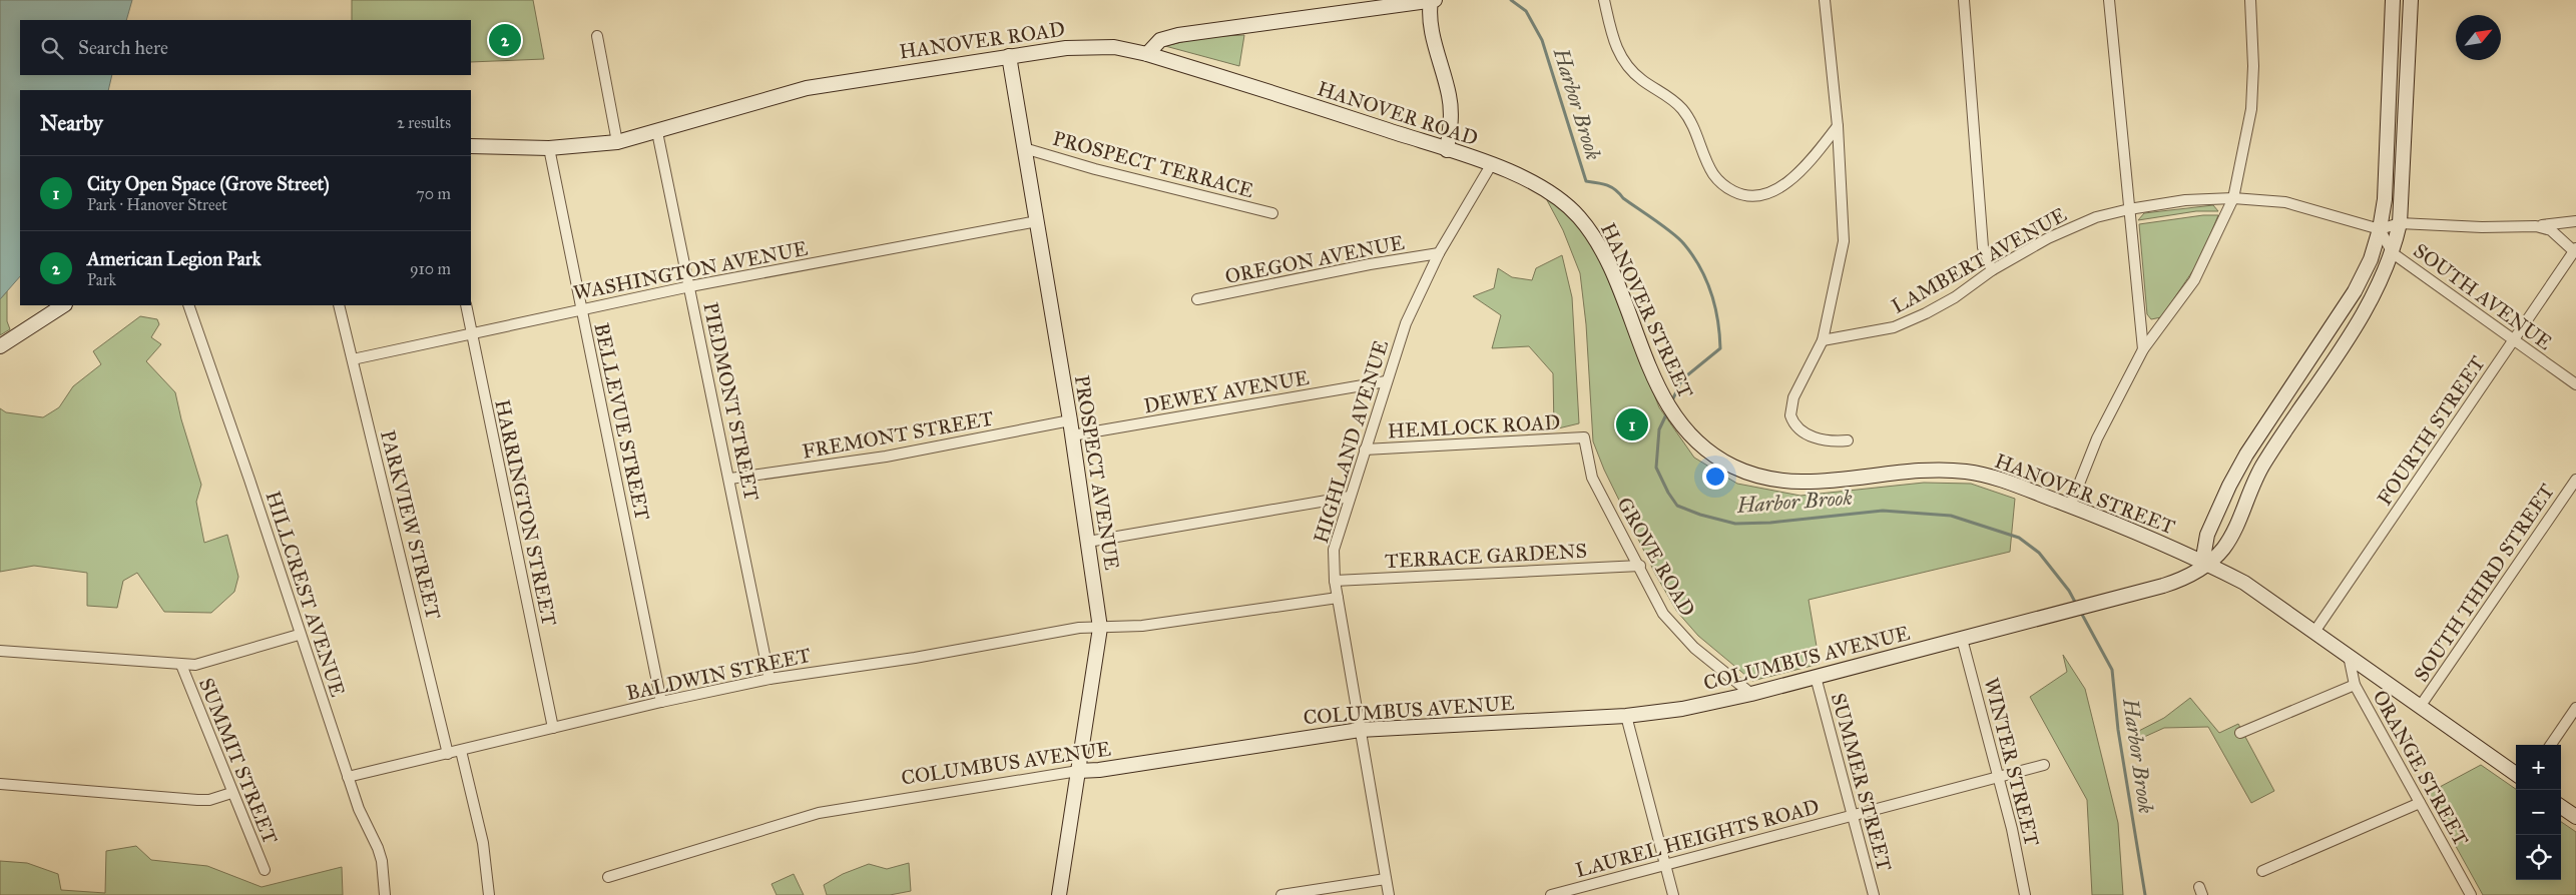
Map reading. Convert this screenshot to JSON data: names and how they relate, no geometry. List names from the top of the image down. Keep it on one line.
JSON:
{"streets":{"street":["HANOVER ROAD","PROSPECT TERRACE","OREGON AVENUE","LAMBERT AVENUE","WASHINGTON AVENUE","SOUTH AVENUE","HANOVER STREET","DEWEY AVENUE","PIEDMONT STREET","BELLEVUE STREET","HEMLOCK ROAD","FOURTH STREET","FREMONT STREET","HIGHLAND AVENUE","PROSPECT AVENUE","HARRINGTON STREET","PARKVIEW STREET","TERRACE GARDENS","GROVE ROAD","SOUTH THIRD STREET","HILLCREST AVENUE","COLUMBUS AVENUE","BALDWIN STREET","SUMMIT STREET","WINTER STREET","ORANGE STREET","SUMMER STREET","LAUREL HEIGHTS ROAD"]},"crossings":[["HANOVER ROAD","HANOVER STREET"],["HANOVER ROAD","PIEDMONT STREET"],["HANOVER ROAD","BELLEVUE STREET"],["HANOVER ROAD","HIGHLAND AVENUE"],["HANOVER ROAD","PROSPECT AVENUE"],["PROSPECT TERRACE","PROSPECT AVENUE"],["OREGON AVENUE","HIGHLAND AVENUE"],["LAMBERT AVENUE","SOUTH AVENUE"],["WASHINGTON AVENUE","PIEDMONT STREET"],["WASHINGTON AVENUE","BELLEVUE STREET"],["WASHINGTON AVENUE","PROSPECT AVENUE"],["WASHINGTON AVENUE","HARRINGTON STREET"],["WASHINGTON AVENUE","PARKVIEW STREET"],["SOUTH AVENUE","FOURTH STREET"],["SOUTH AVENUE","COLUMBUS AVENUE"],["HANOVER STREET","FOURTH STREET"],["HANOVER STREET","HIGHLAND AVENUE"],["HANOVER STREET","SOUTH THIRD STREET"],["HANOVER STREET","COLUMBUS AVENUE"],["HANOVER STREET","ORANGE STREET"],["DEWEY AVENUE","HIGHLAND AVENUE"],["DEWEY AVENUE","PROSPECT AVENUE"],["PIEDMONT STREET","FREMONT STREET"],["PIEDMONT STREET","BALDWIN STREET"],["BELLEVUE STREET","BALDWIN STREET"],["HEMLOCK ROAD","HIGHLAND AVENUE"],["HEMLOCK ROAD","GROVE ROAD"],["FREMONT STREET","PROSPECT AVENUE"],["HIGHLAND AVENUE","TERRACE GARDENS"],["HIGHLAND AVENUE","COLUMBUS AVENUE"],["HIGHLAND AVENUE","BALDWIN STREET"],["PROSPECT AVENUE","COLUMBUS AVENUE"],["PROSPECT AVENUE","BALDWIN STREET"],["HARRINGTON STREET","BALDWIN STREET"],["PARKVIEW STREET","BALDWIN STREET"],["TERRACE GARDENS","GROVE ROAD"],["GROVE ROAD","COLUMBUS AVENUE"],["HILLCREST AVENUE","BALDWIN STREET"],["COLUMBUS AVENUE","WINTER STREET"],["COLUMBUS AVENUE","SUMMER STREET"],["WINTER STREET","LAUREL HEIGHTS ROAD"],["SUMMER STREET","LAUREL HEIGHTS ROAD"]],"water":["Harbor Brook"],"north":"top right","page":{"search":"Search here","pins":["2","1"],"heading":["Nearby","2 results"],"list":[{"mark":"1","name":"City Open Space (Grove Street)","note":"Park · Hanover Street","value":"70 m"},{"mark":"2","name":"American Legion Park","note":"Park","value":"910 m"}],"map_buttons":["+","−"]}}
